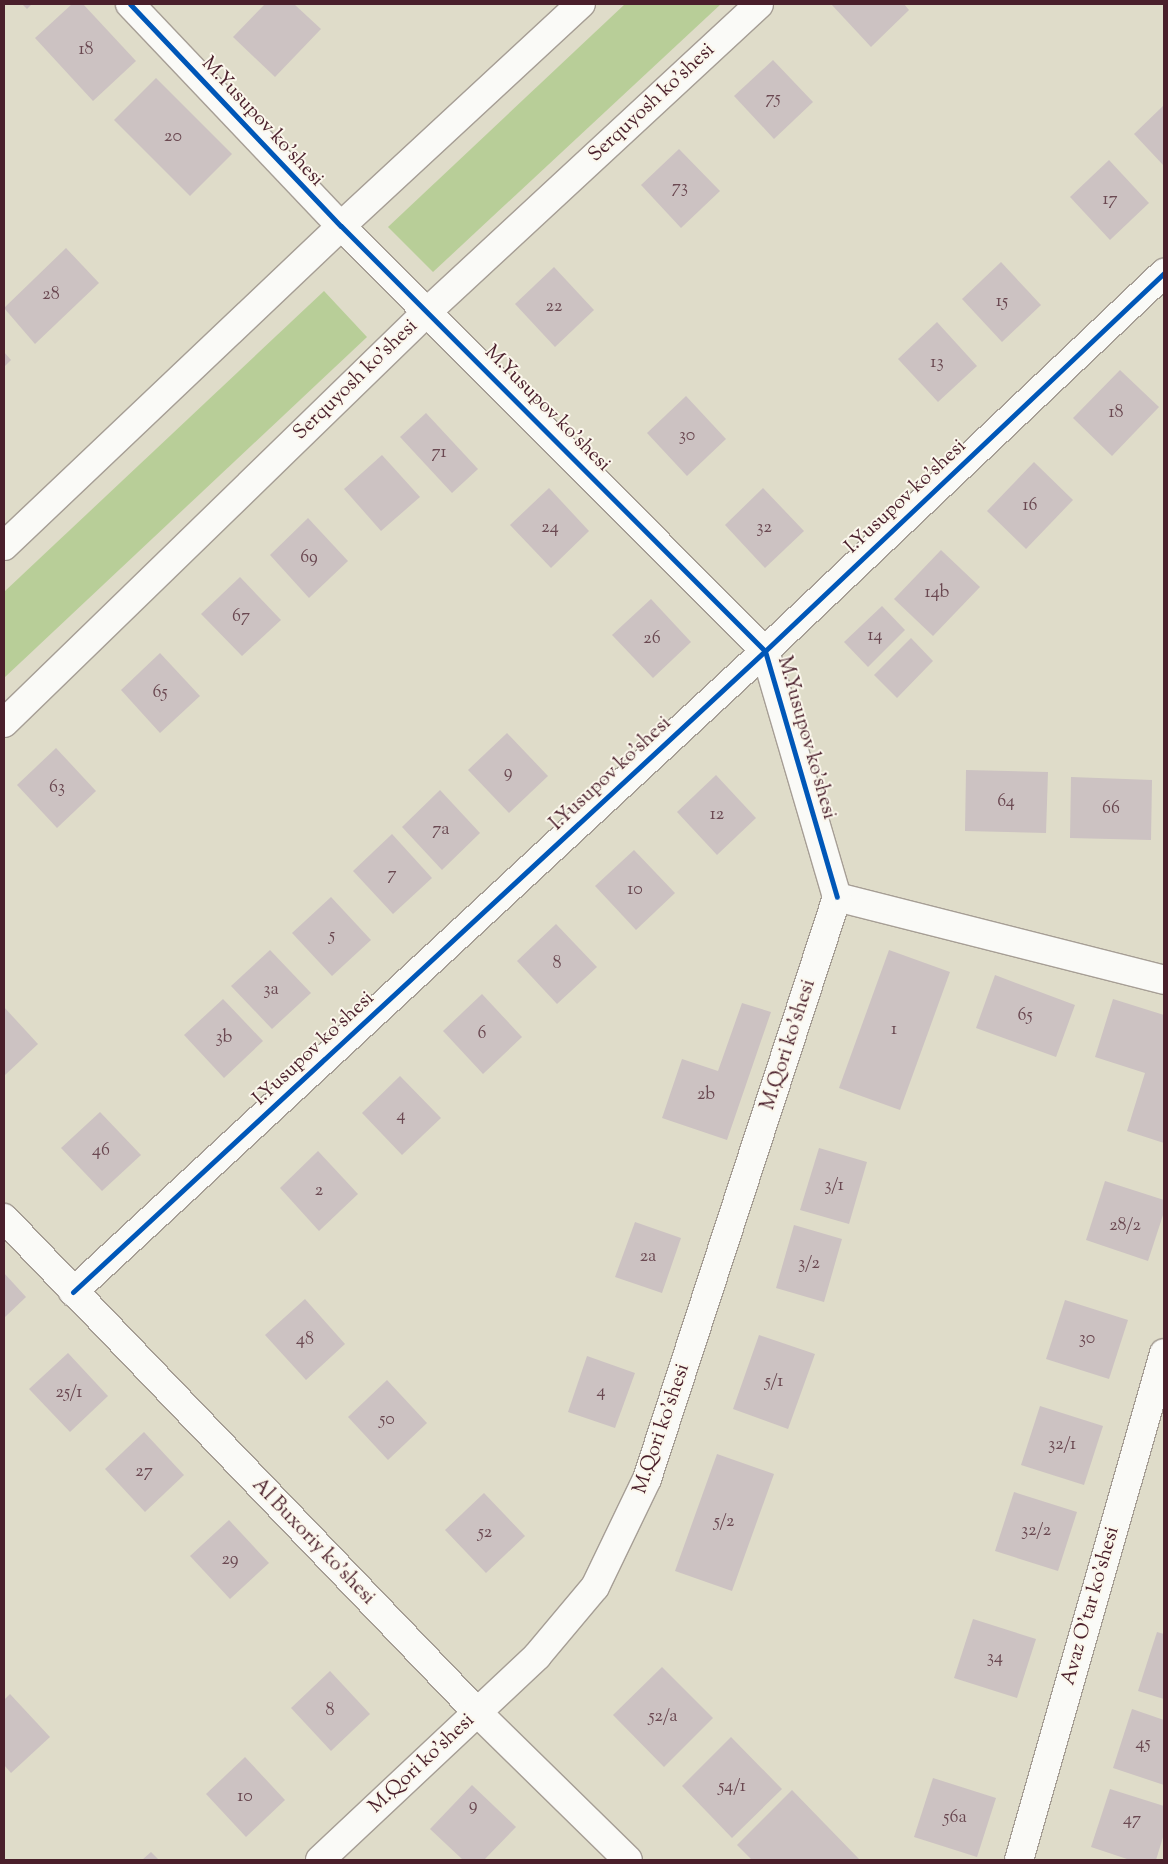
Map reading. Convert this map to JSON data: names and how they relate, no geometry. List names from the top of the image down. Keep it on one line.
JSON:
{"streets":{"street":["Serquyosh ko'shesi","M.Yusupov ko'shesi","I.Yusupov ko'shesi","M.Qori ko'shesi","Al Buxoriy ko'shesi","Avaz O'tar ko'shesi"]},"crossings":[["Serquyosh ko'shesi","M.Yusupov ko'shesi"],["M.Yusupov ko'shesi","I.Yusupov ko'shesi"],["M.Yusupov ko'shesi","M.Qori ko'shesi"],["I.Yusupov ko'shesi","Al Buxoriy ko'shesi"],["M.Qori ko'shesi","Al Buxoriy ko'shesi"]],"house_numbers":["18","75","20","73","17","28","15","22","13","18","30","71","16","24","32","69","14b","67","14","26","65","9","63","64","66","12","7a","7","10","5","8","3a","65","1","6","3b","2b","4","46","3/1","2","28/2","2a","3/2","30","48","5/1","4","25/1","50","32/1","27","5/2","32/2","52","29","34","8","52/a","45","54/1","10","9","56a","47"]}
